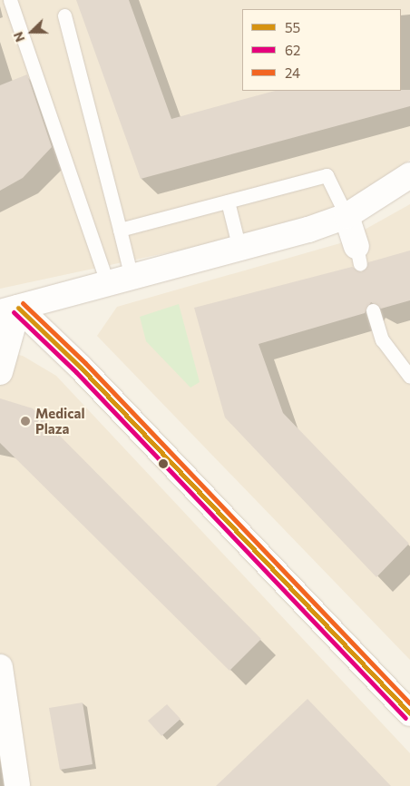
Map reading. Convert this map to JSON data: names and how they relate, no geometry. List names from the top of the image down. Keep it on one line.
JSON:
{"places":["Medical Plaza"],"lines":["transit line 24","transit line 55","transit line 62"],"legend":["55","62","24"],"north":"left"}
